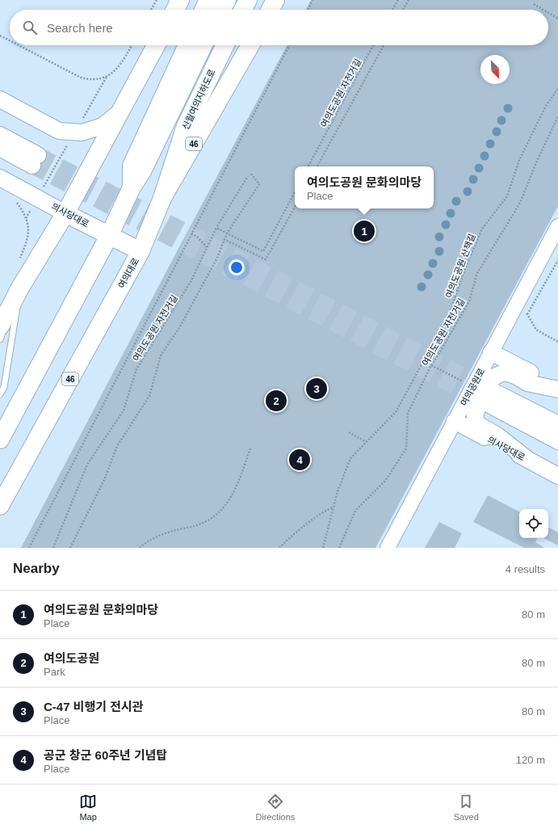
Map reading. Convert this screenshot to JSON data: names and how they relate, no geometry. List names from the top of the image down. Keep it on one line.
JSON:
{"streets":{"main road":["신월여의지하도로","46","의사당대로","여의대로"],"street":["여의공원로"],"path":["여의도공원 자전거길","여의도공원 산책길"]},"crossings":[["신월여의지하도로","여의대로"],["의사당대로","여의대로"],["의사당대로","여의공원로"]],"north":"bottom right","page":{"search":"Search here","popup":["여의도공원 문화의마당","Place"],"pins":["1","3","2","4"],"heading":["Nearby","4 results"],"list":[{"mark":"1","name":"여의도공원 문화의마당","note":"Place","value":"80 m"},{"mark":"2","name":"여의도공원","note":"Park","value":"80 m"},{"mark":"3","name":"C-47 비행기 전시관","note":"Place","value":"80 m"},{"mark":"4","name":"공군 창군 60주년 기념탑","note":"Place","value":"120 m"}],"nav":["Map","Directions","Saved"]}}
